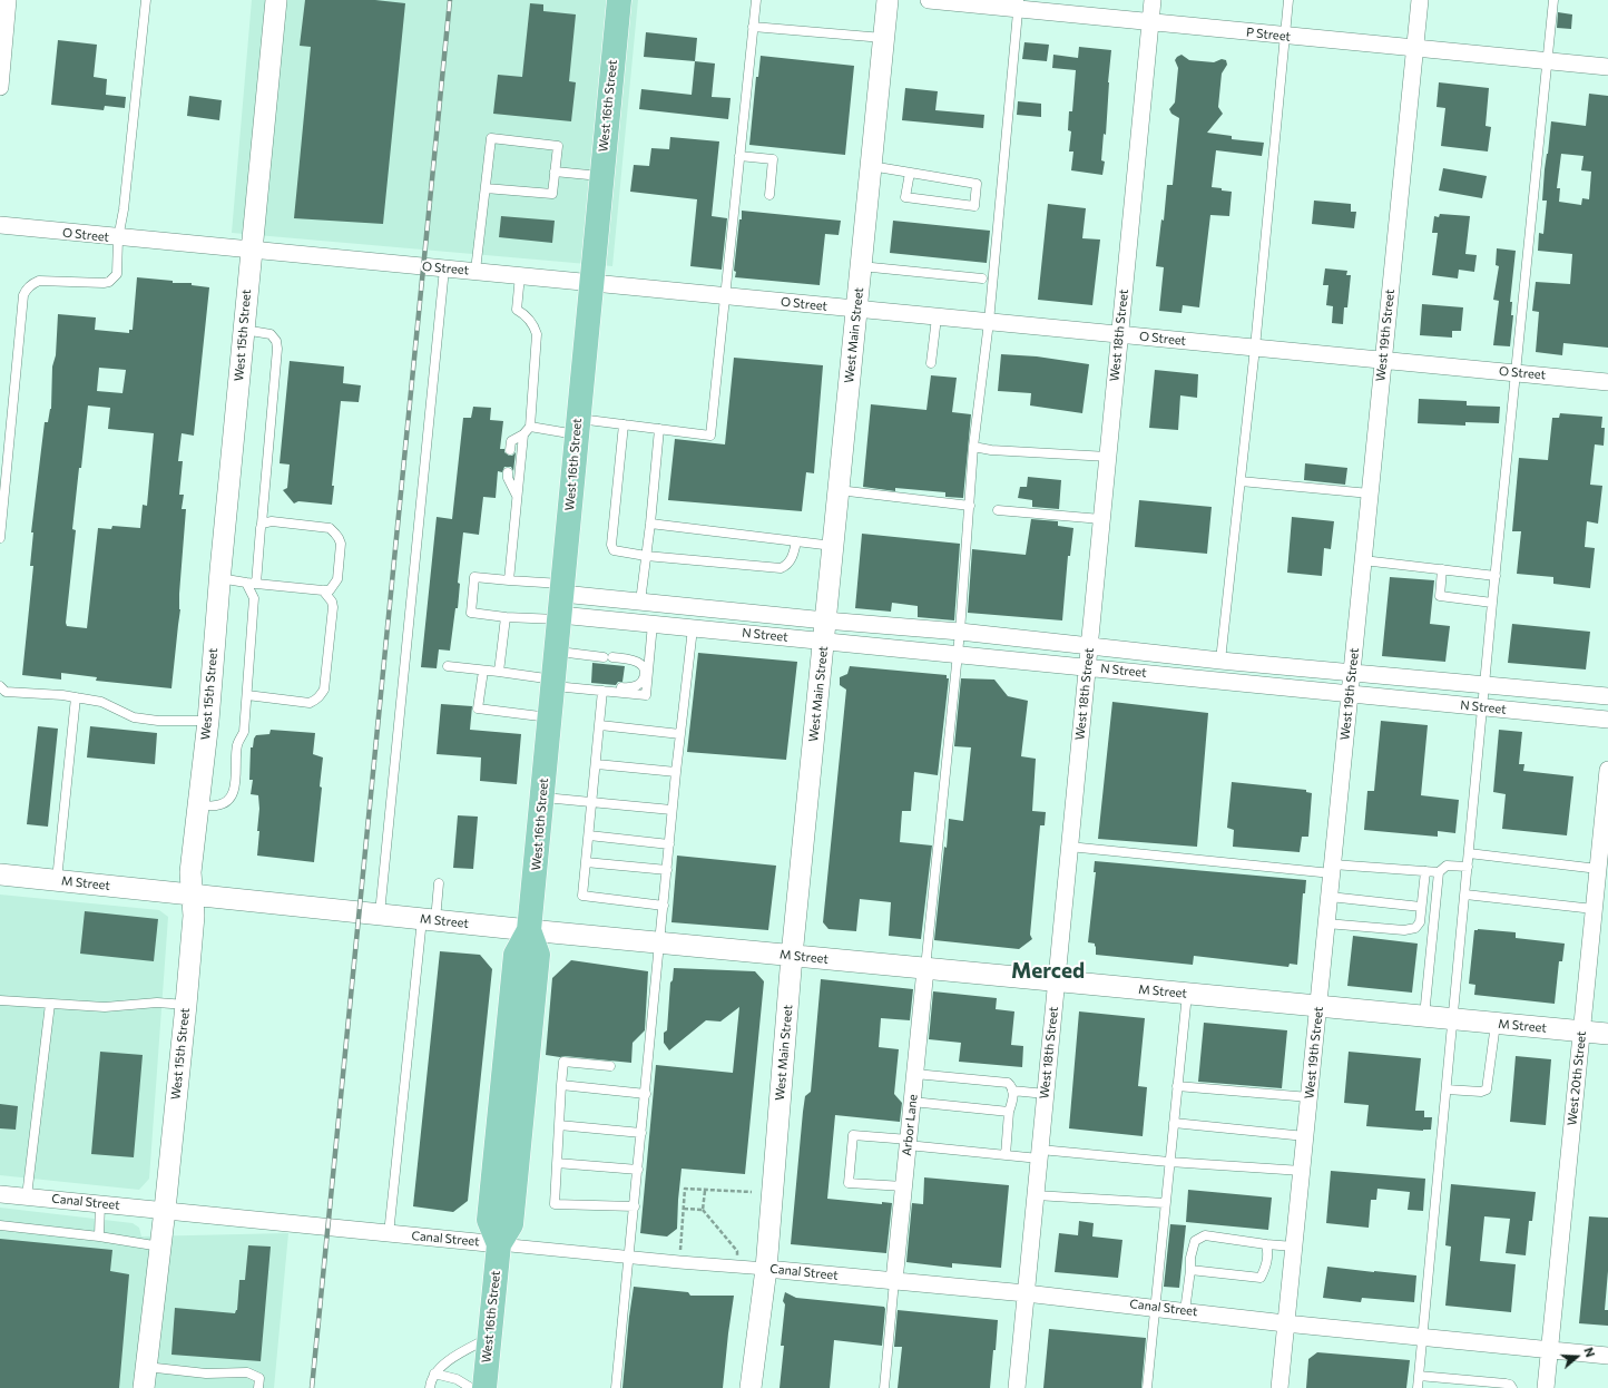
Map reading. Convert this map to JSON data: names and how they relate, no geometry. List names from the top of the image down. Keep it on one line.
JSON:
{"streets":{"main road":["West 16th Street"],"street":["P Street","O Street","West 15th Street","West Main Street","West 18th Street","West 19th Street","N Street","M Street","West 20th Street","Arbor Lane","Canal Street"]},"crossings":[["P Street","West 18th Street"],["P Street","West 19th Street"],["West 16th Street","O Street"],["West 16th Street","N Street"],["West 16th Street","M Street"],["West 16th Street","Canal Street"],["O Street","West 15th Street"],["O Street","West Main Street"],["O Street","West 18th Street"],["O Street","West 19th Street"],["West 15th Street","M Street"],["West 15th Street","Canal Street"],["West Main Street","N Street"],["West Main Street","M Street"],["West Main Street","Canal Street"],["West 18th Street","N Street"],["West 18th Street","M Street"],["West 18th Street","Canal Street"],["West 19th Street","N Street"],["West 19th Street","M Street"],["West 19th Street","Canal Street"],["M Street","West 20th Street"],["M Street","Arbor Lane"],["West 20th Street","Canal Street"],["Arbor Lane","Canal Street"]],"districts":["Merced"],"north":"right"}
